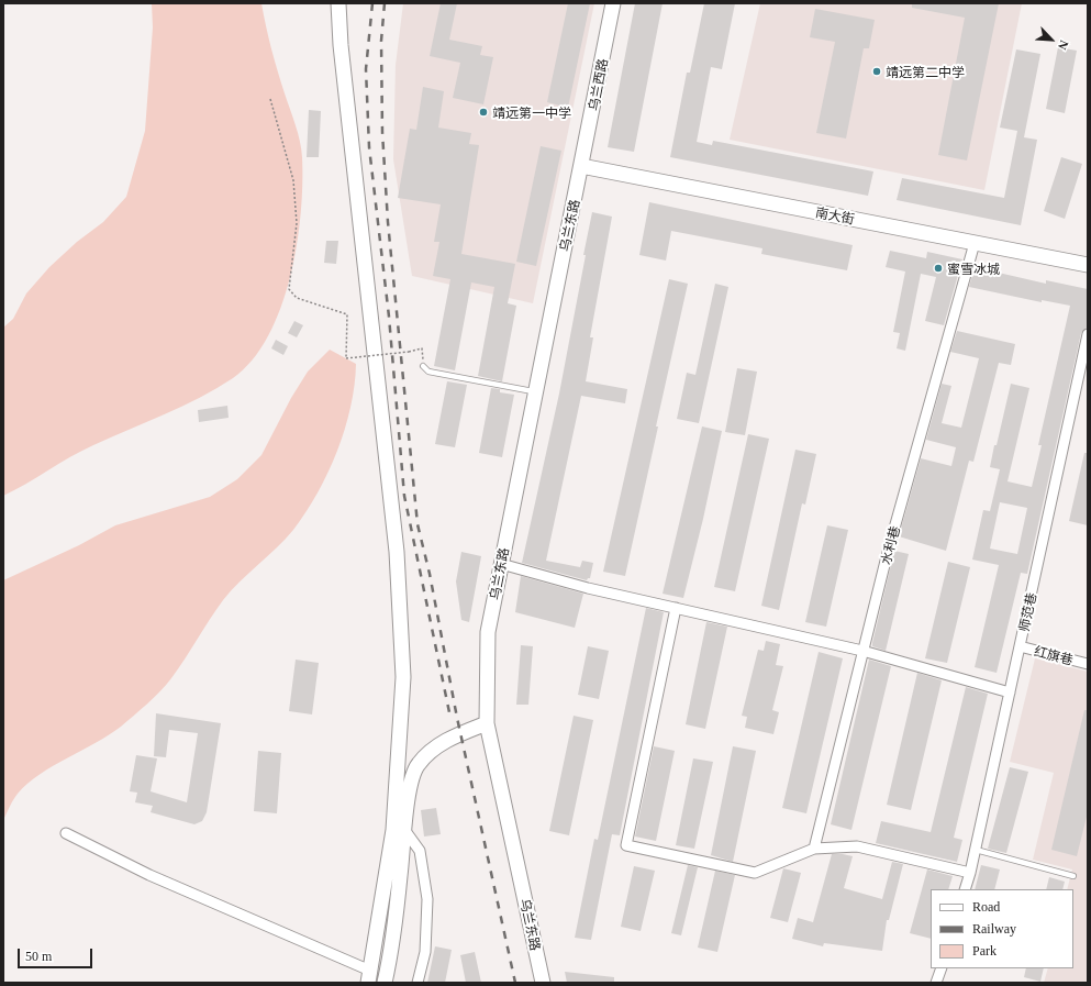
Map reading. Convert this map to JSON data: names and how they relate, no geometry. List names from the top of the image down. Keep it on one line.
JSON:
{"streets":{"main road":["乌兰西路","南大街","乌兰东路"],"street":["水利巷","师范巷","红旗巷"]},"crossings":[["乌兰西路","南大街"],["乌兰西路","乌兰东路"],["南大街","乌兰东路"],["南大街","水利巷"],["师范巷","红旗巷"]],"places":["靖远第二中学","靖远第一中学","蜜雪冰城"],"legend":["Road","Railway","Park"],"scale_bar":"50 m","north":"bottom right"}
